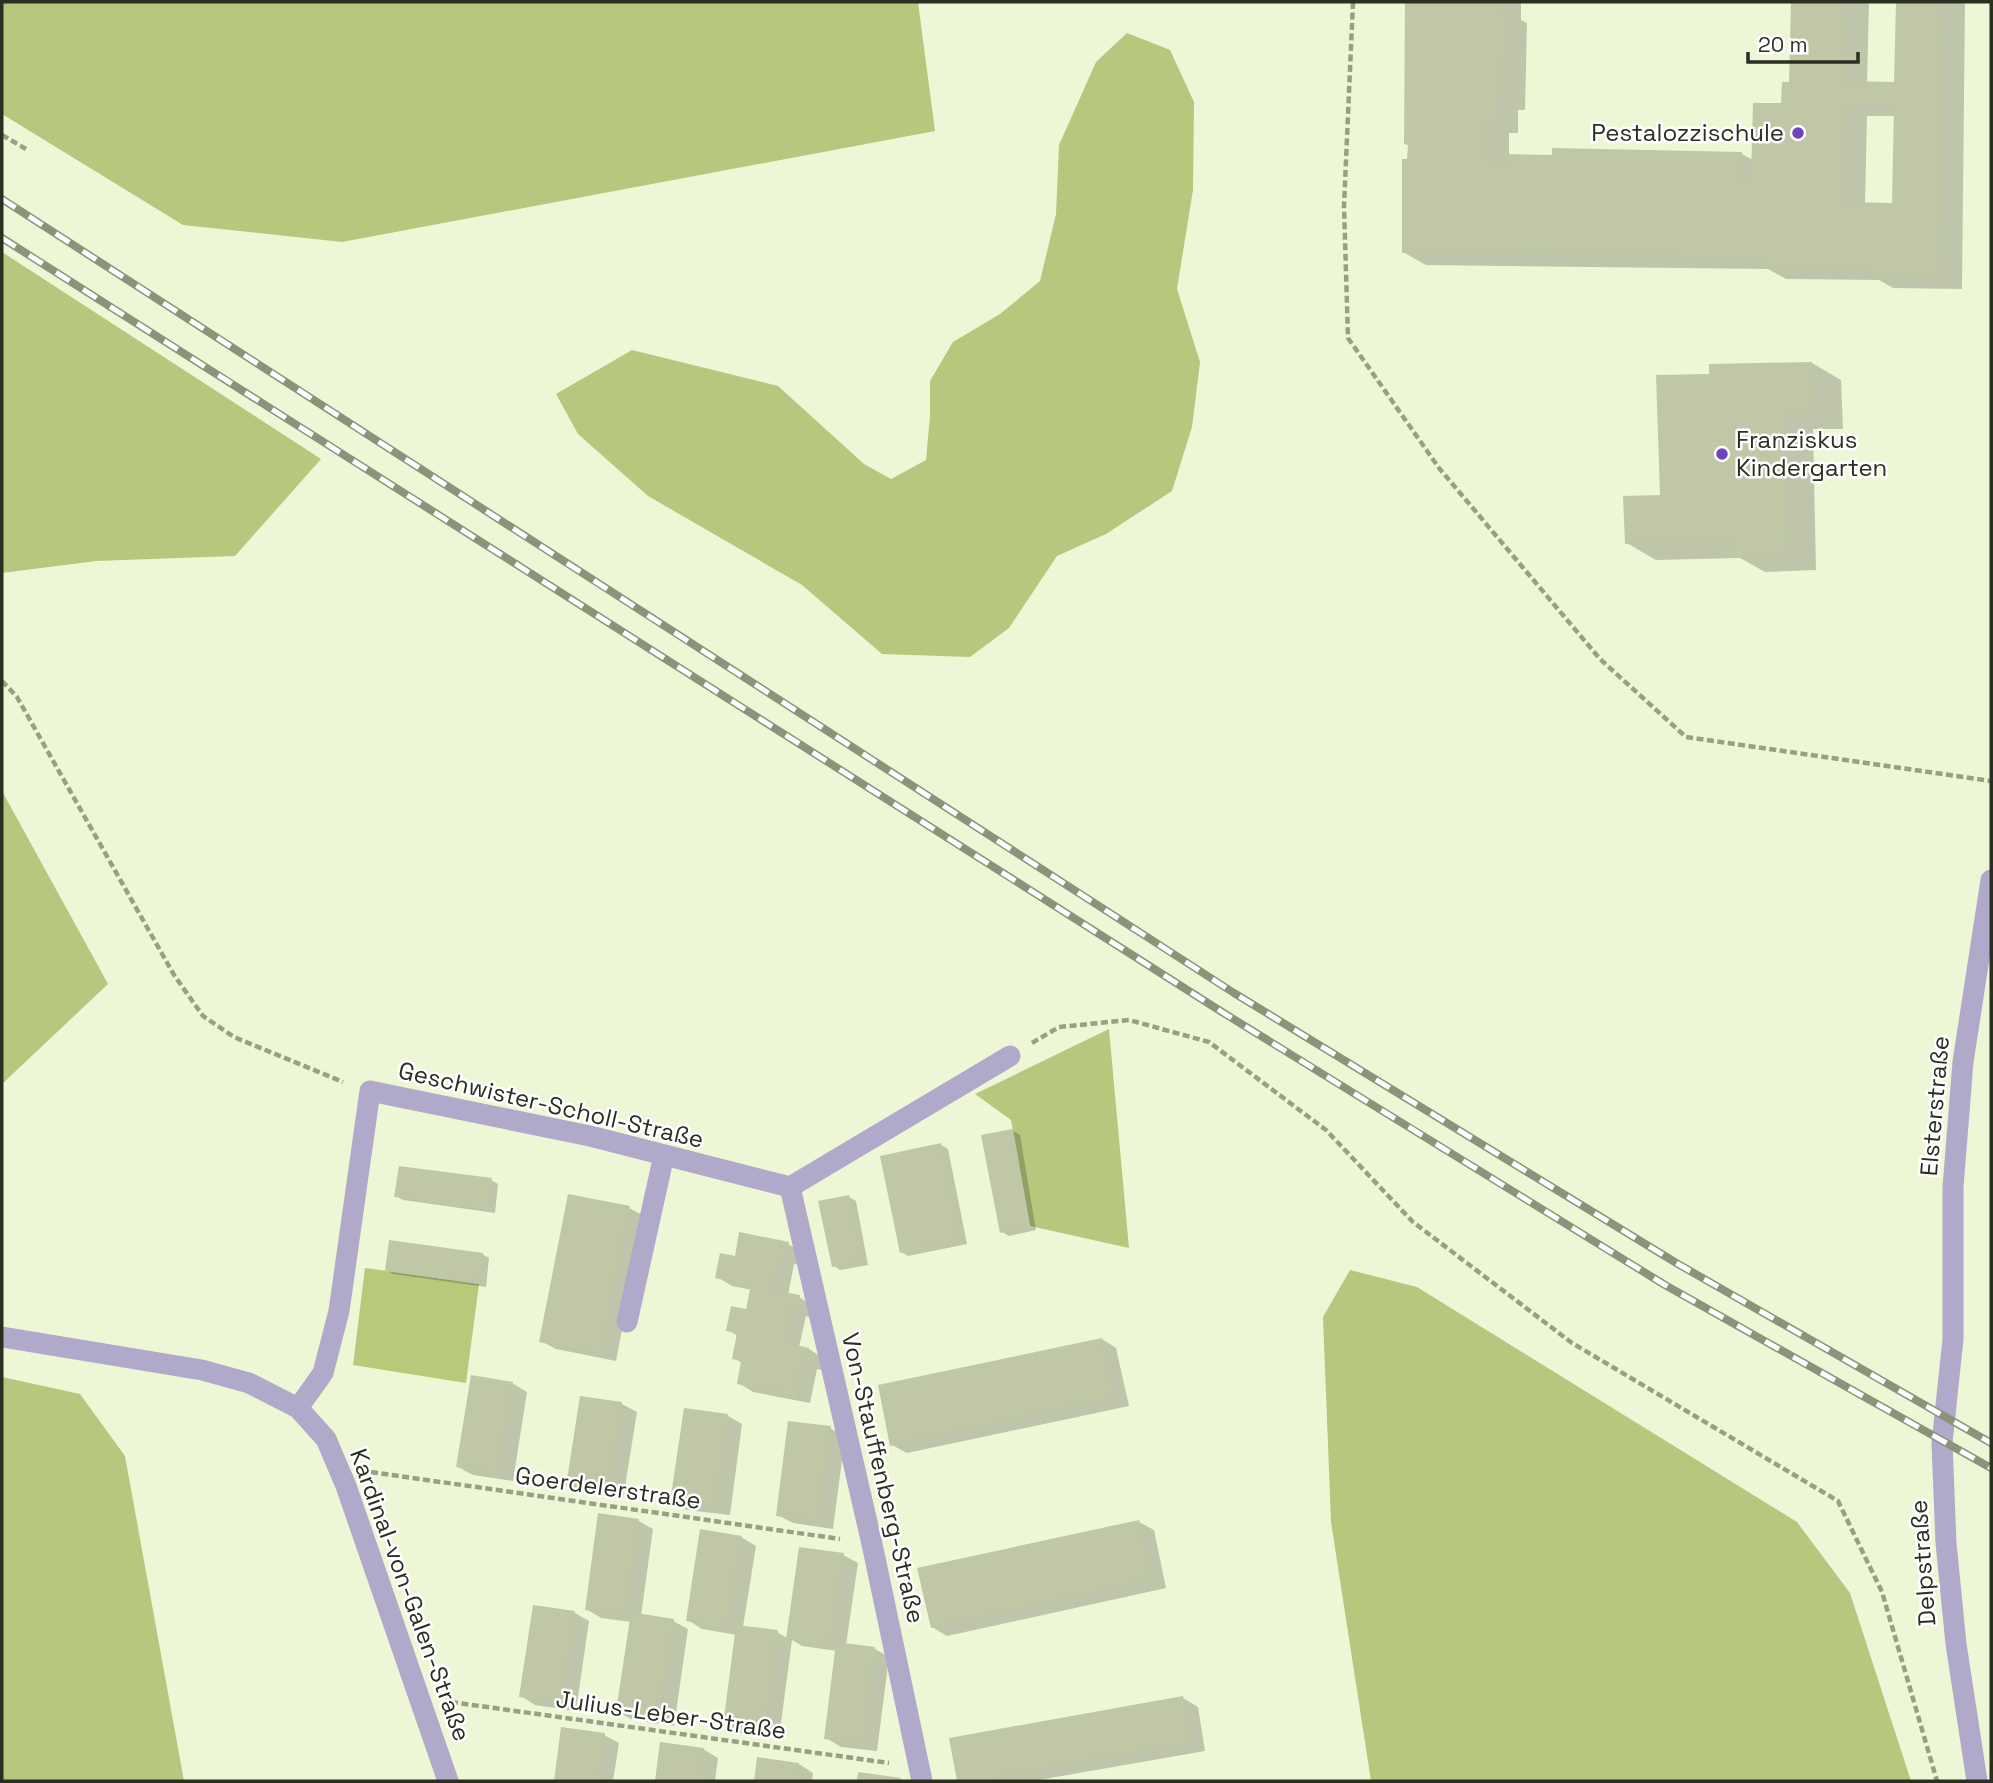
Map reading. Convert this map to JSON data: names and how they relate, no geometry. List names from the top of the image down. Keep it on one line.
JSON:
{"streets":{"street":["Geschwister-Scholl-Straße","Elsterstraße","Von-Stauffenberg-Straße","Delpstraße","Kardinal-von-Galen-Straße"],"path":["Goerdelerstraße","Julius-Leber-Straße"]},"crossings":[["Geschwister-Scholl-Straße","Von-Stauffenberg-Straße"],["Geschwister-Scholl-Straße","Kardinal-von-Galen-Straße"],["Elsterstraße","Delpstraße"],["Von-Stauffenberg-Straße","Goerdelerstraße"],["Von-Stauffenberg-Straße","Julius-Leber-Straße"],["Goerdelerstraße","Kardinal-von-Galen-Straße"],["Kardinal-von-Galen-Straße","Julius-Leber-Straße"]],"places":["Pestalozzischule","Franziskus Kindergarten"],"scale_bar":"20 m"}
